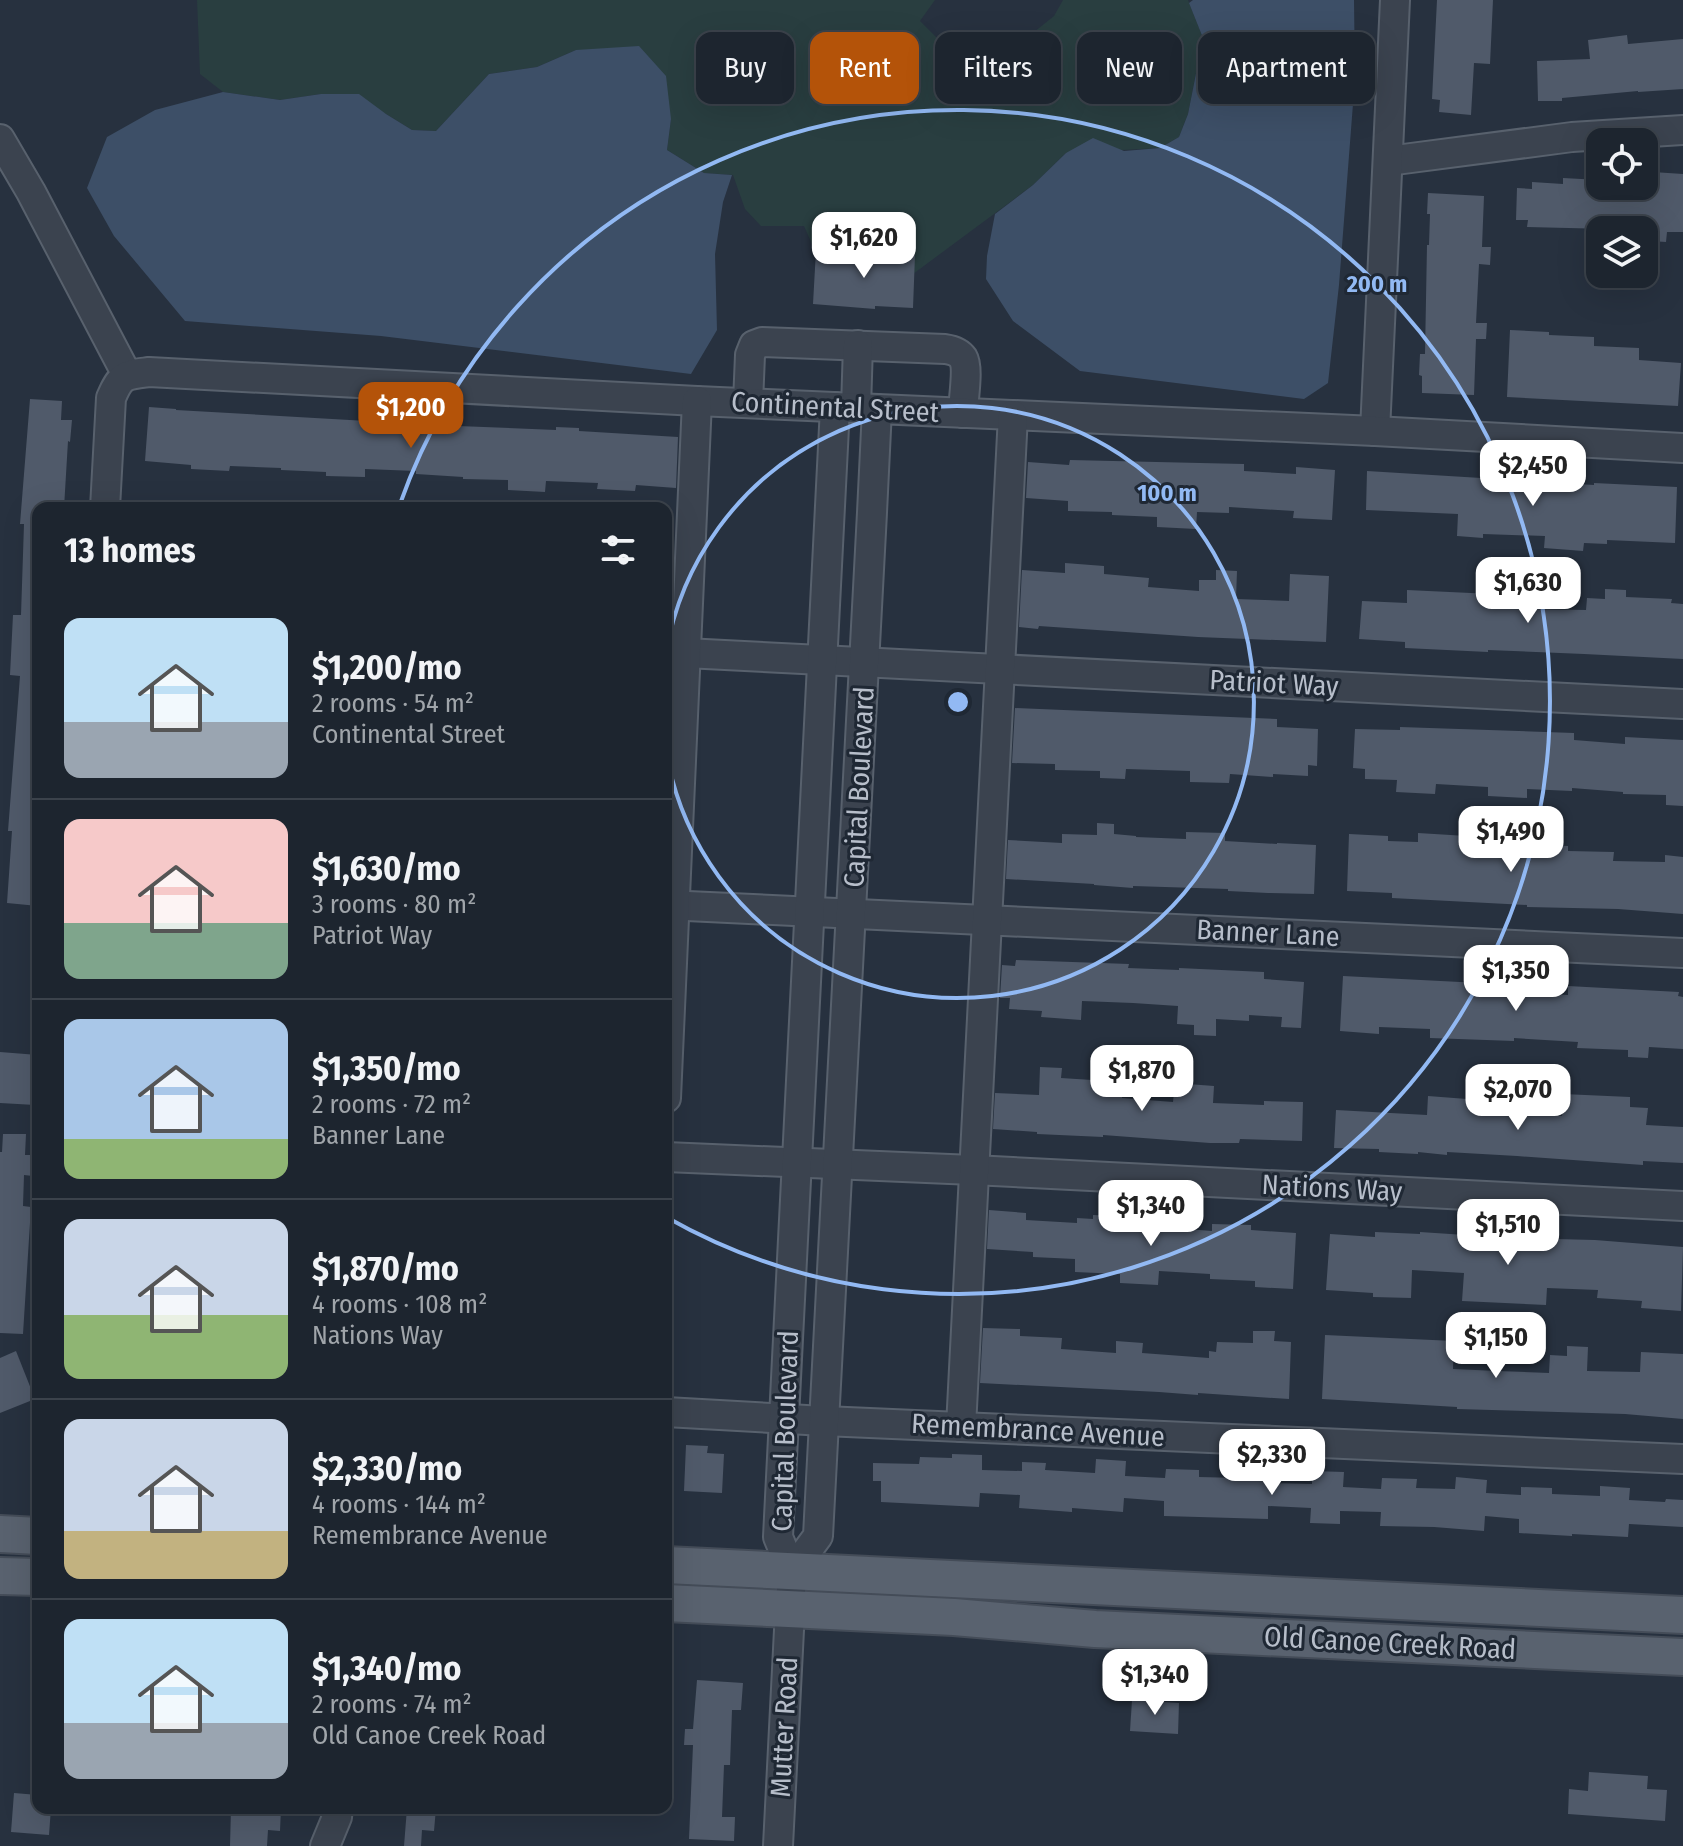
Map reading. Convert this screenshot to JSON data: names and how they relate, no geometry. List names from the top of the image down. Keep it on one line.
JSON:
{"streets":{"main road":["Old Canoe Creek Road"],"street":["Continental Street","Patriot Way","Capital Boulevard","Banner Lane","Nations Way","Remembrance Avenue","Mutter Road"]},"crossings":[["Continental Street","Capital Boulevard"],["Patriot Way","Capital Boulevard"],["Capital Boulevard","Banner Lane"],["Capital Boulevard","Nations Way"],["Capital Boulevard","Remembrance Avenue"],["Capital Boulevard","Old Canoe Creek Road"],["Capital Boulevard","Mutter Road"],["Old Canoe Creek Road","Mutter Road"]],"page":{"chip":["Buy","Rent","Filters","New","Apartment"],"price":["$1,620","$1,200","$2,450","$1,630","$1,490","$1,350","$1,870","$2,070","$1,340","$1,510","$1,150","$2,330","$1,340"],"heading":"13 homes","list":[{"name":"$1,200/mo","note":"2 rooms · 54 m² · Continental Street"},{"name":"$1,630/mo","note":"3 rooms · 80 m² · Patriot Way"},{"name":"$1,350/mo","note":"2 rooms · 72 m² · Banner Lane"},{"name":"$1,870/mo","note":"4 rooms · 108 m² · Nations Way"},{"name":"$2,330/mo","note":"4 rooms · 144 m² · Remembrance Avenue"},{"name":"$1,340/mo","note":"2 rooms · 74 m² · Old Canoe Creek Road"}]},"rings":["200 m","100 m"]}
